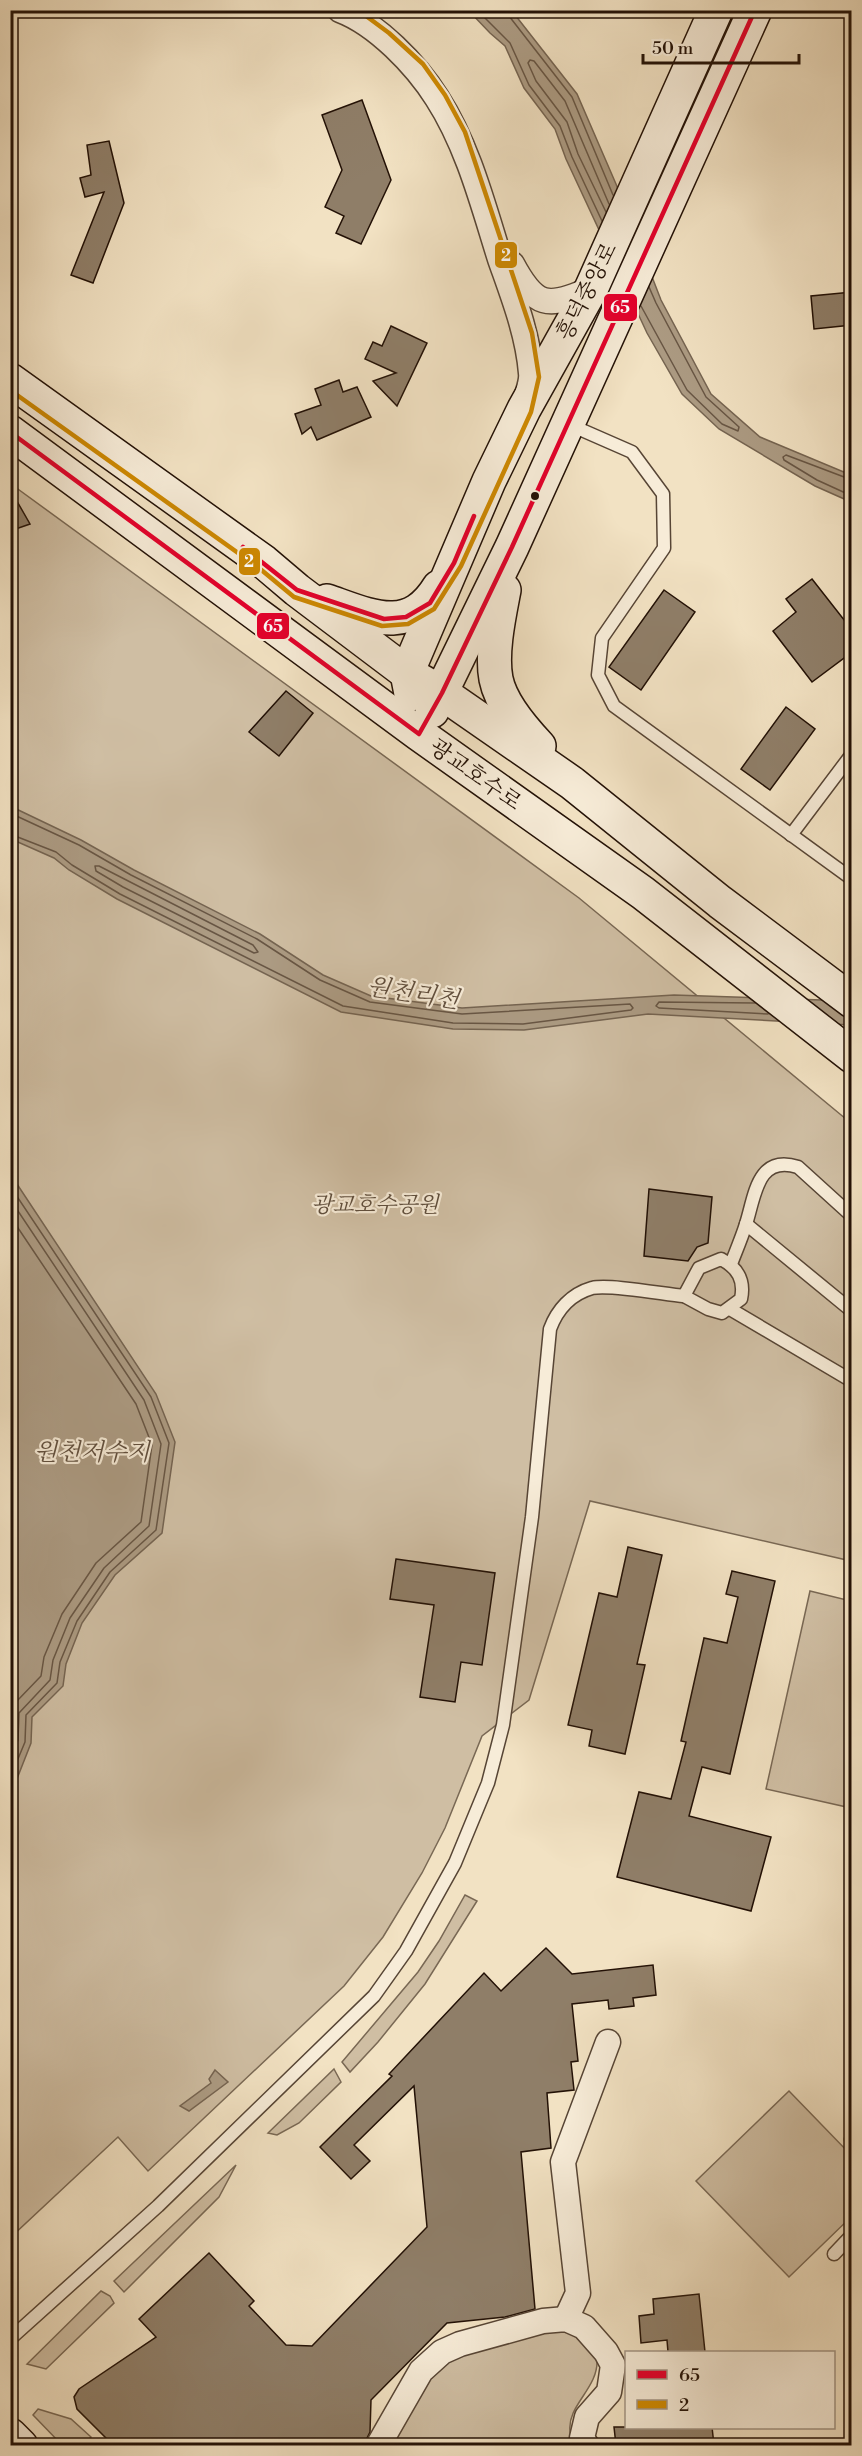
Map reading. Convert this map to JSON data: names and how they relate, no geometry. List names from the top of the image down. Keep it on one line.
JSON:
{"streets":{"main road":["흥덕중앙로","광교호수로"]},"crossings":[["흥덕중앙로","광교호수로"]],"water":["원천리천","원천저수지"],"parks":["광교호수공원"],"lines":["transit line 65","transit line 2"],"legend":["65","2"],"scale_bar":"50 m"}
